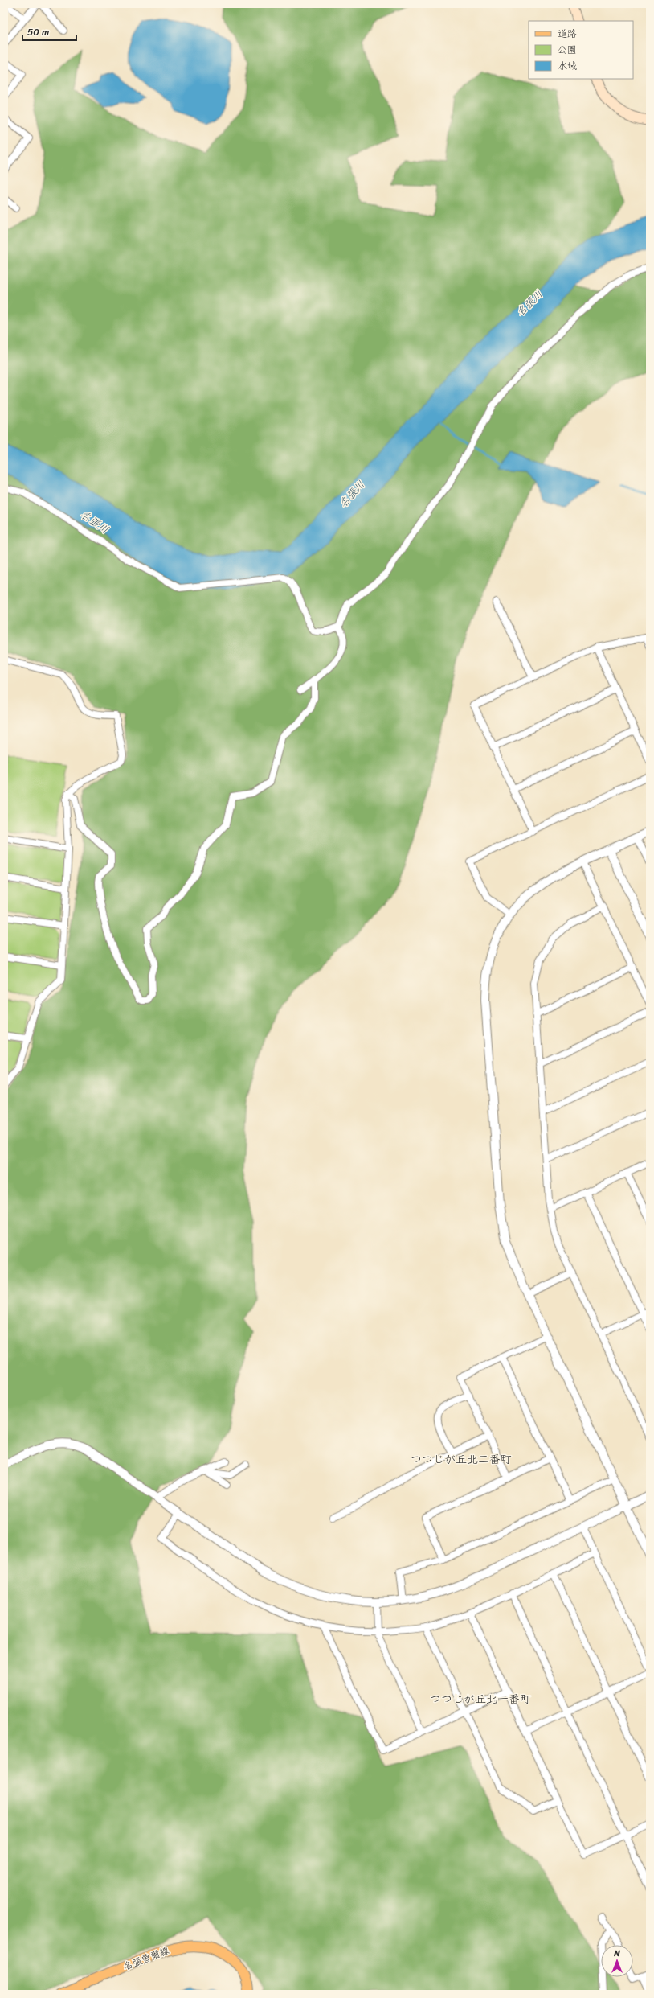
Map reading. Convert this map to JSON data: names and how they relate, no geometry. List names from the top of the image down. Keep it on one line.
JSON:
{"streets":{"main road":["名張曽爾線"]},"districts":["つつじが丘北二番町","つつじが丘北一番町"],"water":["名張川"],"legend":["道路","公園","水域"],"scale_bar":"50 m","north":"top"}
